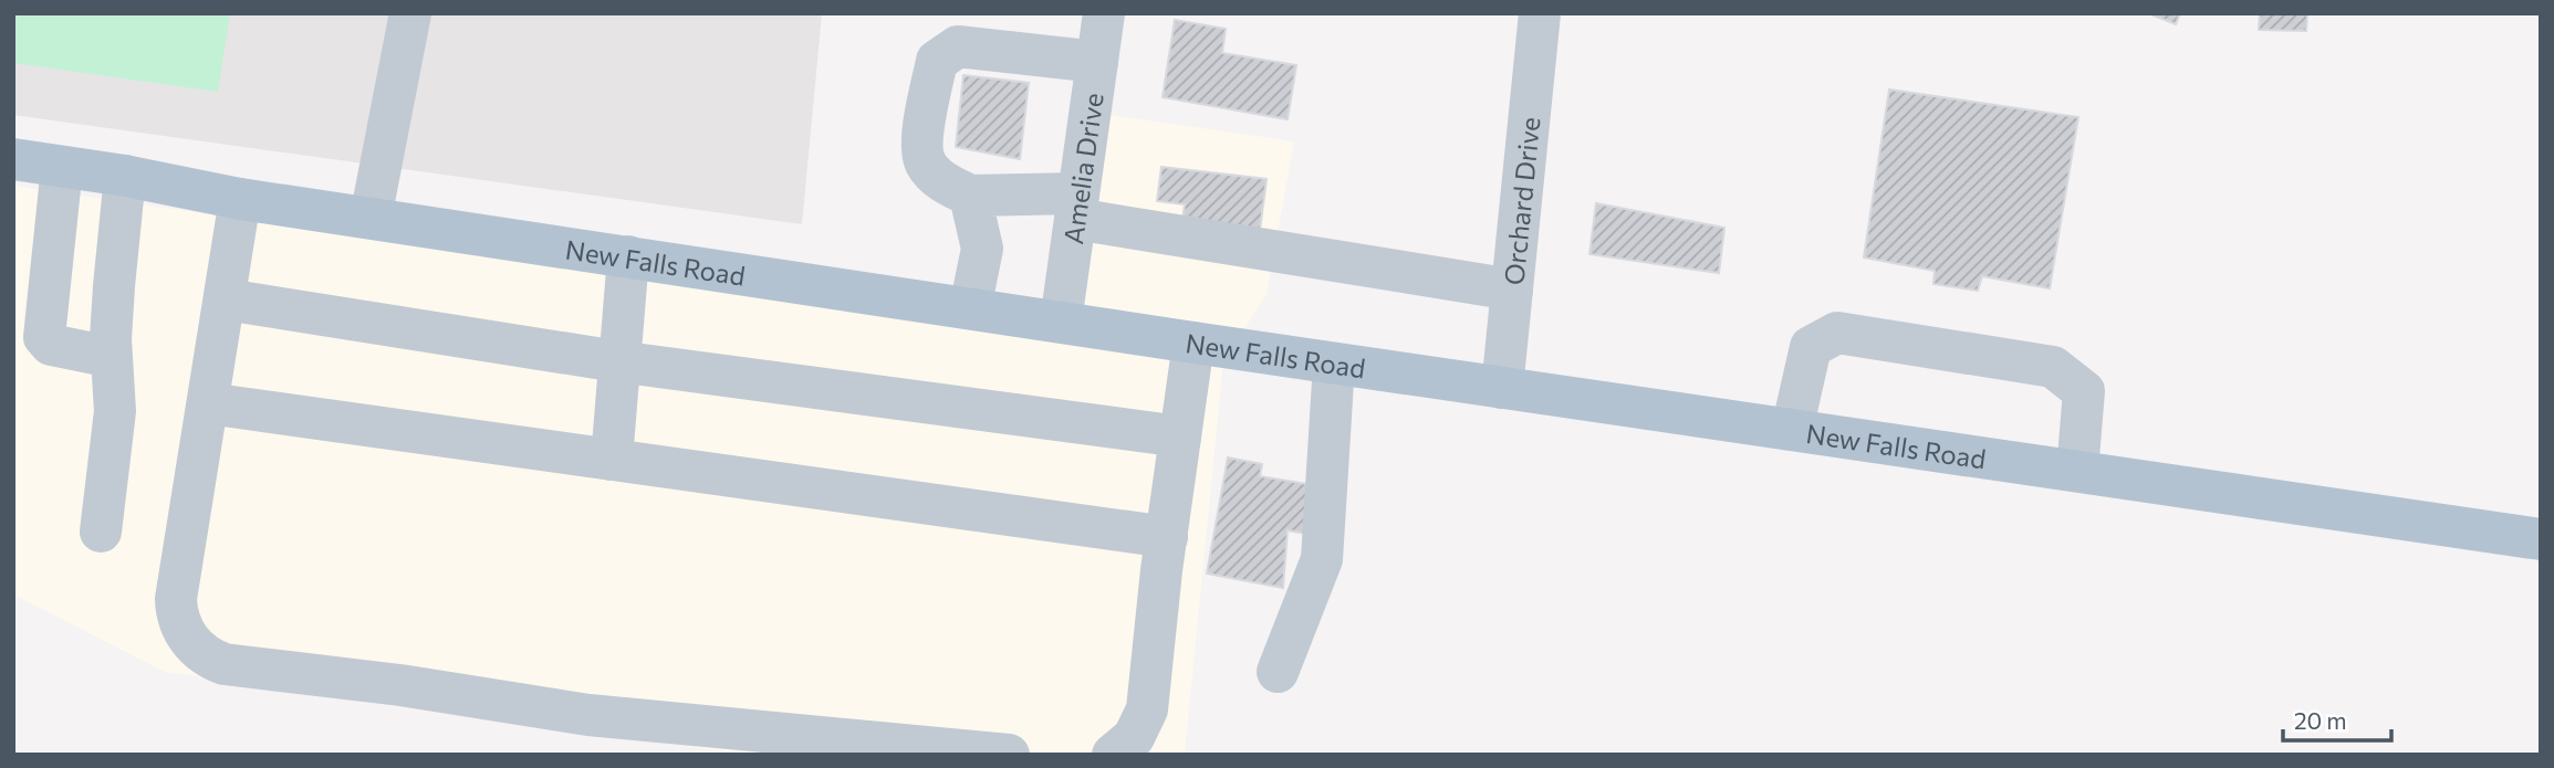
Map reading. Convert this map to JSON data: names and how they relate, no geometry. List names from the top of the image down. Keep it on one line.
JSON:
{"streets":{"main road":["New Falls Road"],"street":["Amelia Drive","Orchard Drive"]},"crossings":[["Amelia Drive","New Falls Road"],["Orchard Drive","New Falls Road"]],"scale_bar":"20 m"}
